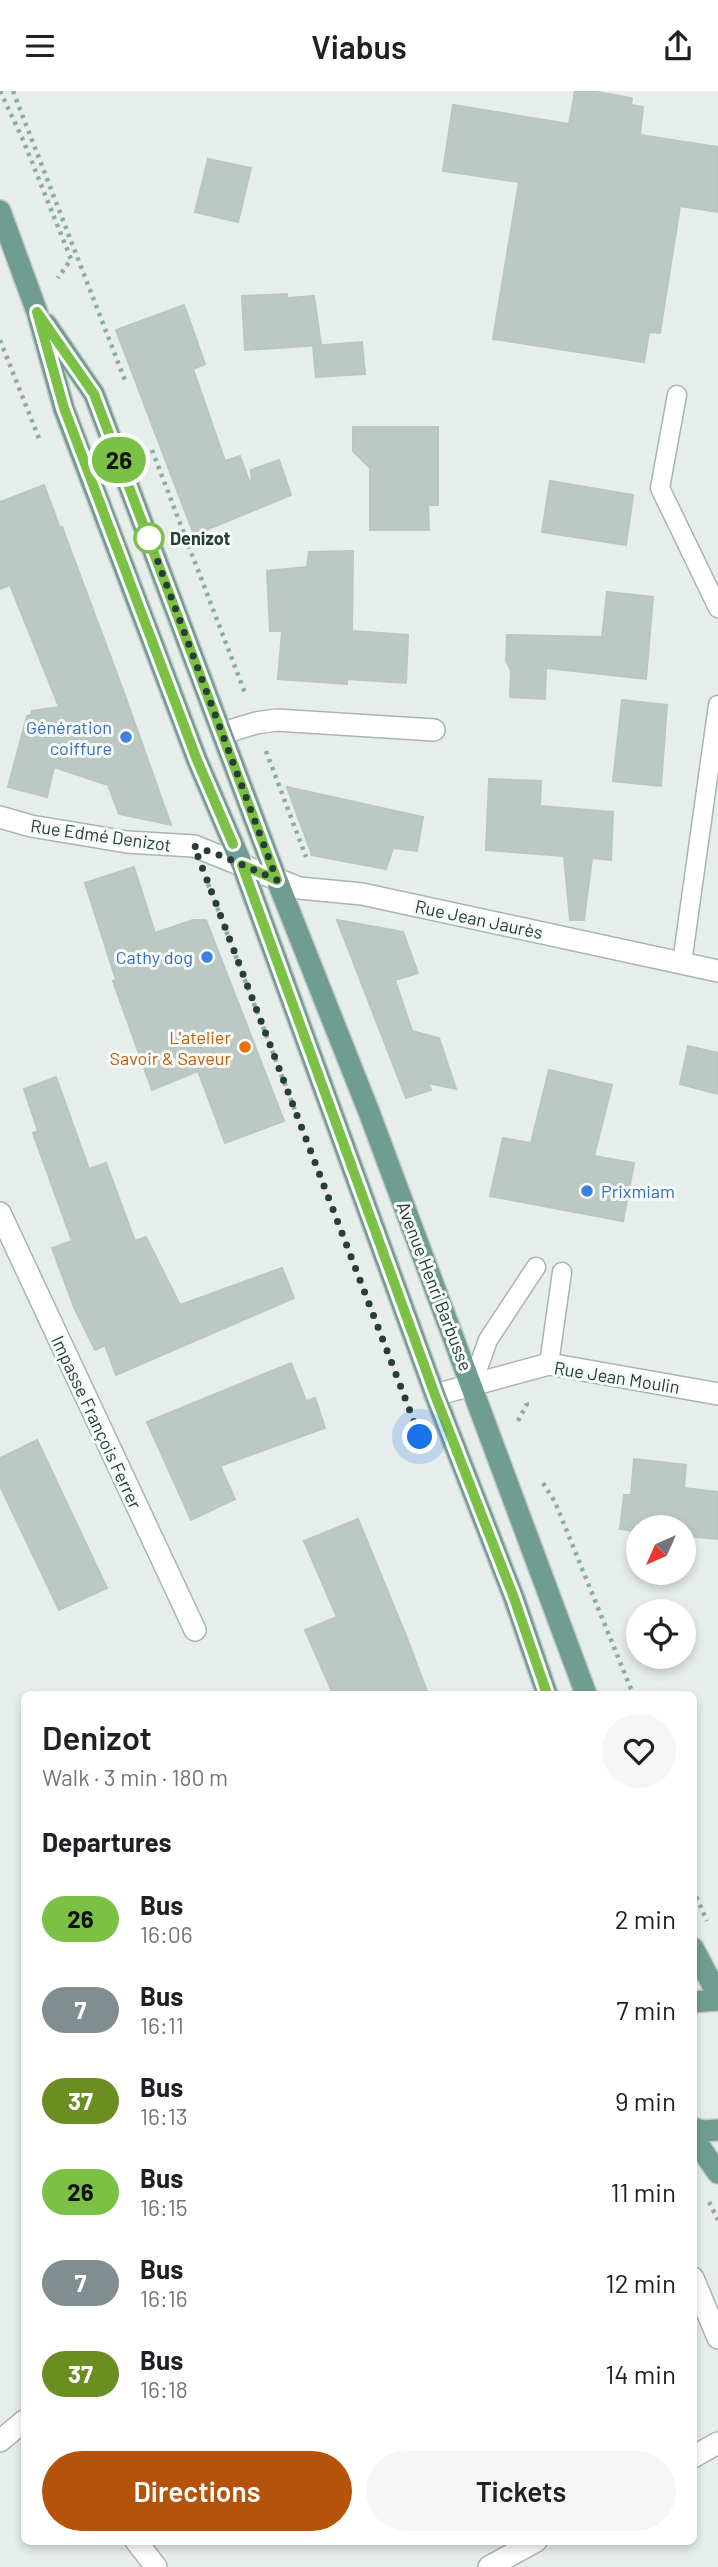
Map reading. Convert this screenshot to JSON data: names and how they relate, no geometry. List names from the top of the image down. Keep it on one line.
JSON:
{"streets":{"main road":["Avenue Henri Barbusse"],"street":["Rue Edmé Denizot","Rue Jean Jaurès","Rue Jean Moulin","Impasse François Ferrer"]},"crossings":[["Rue Edmé Denizot","Rue Jean Jaurès"],["Rue Edmé Denizot","Avenue Henri Barbusse"],["Rue Jean Jaurès","Avenue Henri Barbusse"],["Avenue Henri Barbusse","Rue Jean Moulin"]],"places":["Denizot","Génération coiffure","Cathy dog","L'atelier Savoir & Saveur","Prixmiam"],"lines":["bus line 26"],"north":"bottom left","page":{"header":"Viabus","on_map":"26","heading":[["Denizot","Walk · 3 min · 180 m"],"Departures"],"list":[{"mark":"26","name":"Bus","note":"16:06","value":"2 min"},{"mark":"7","name":"Bus","note":"16:11","value":"7 min"},{"mark":"37","name":"Bus","note":"16:13","value":"9 min"},{"mark":"26","name":"Bus","note":"16:15","value":"11 min"},{"mark":"7","name":"Bus","note":"16:16","value":"12 min"},{"mark":"37","name":"Bus","note":"16:18","value":"14 min"}],"buttons":["Directions","Tickets"]}}
